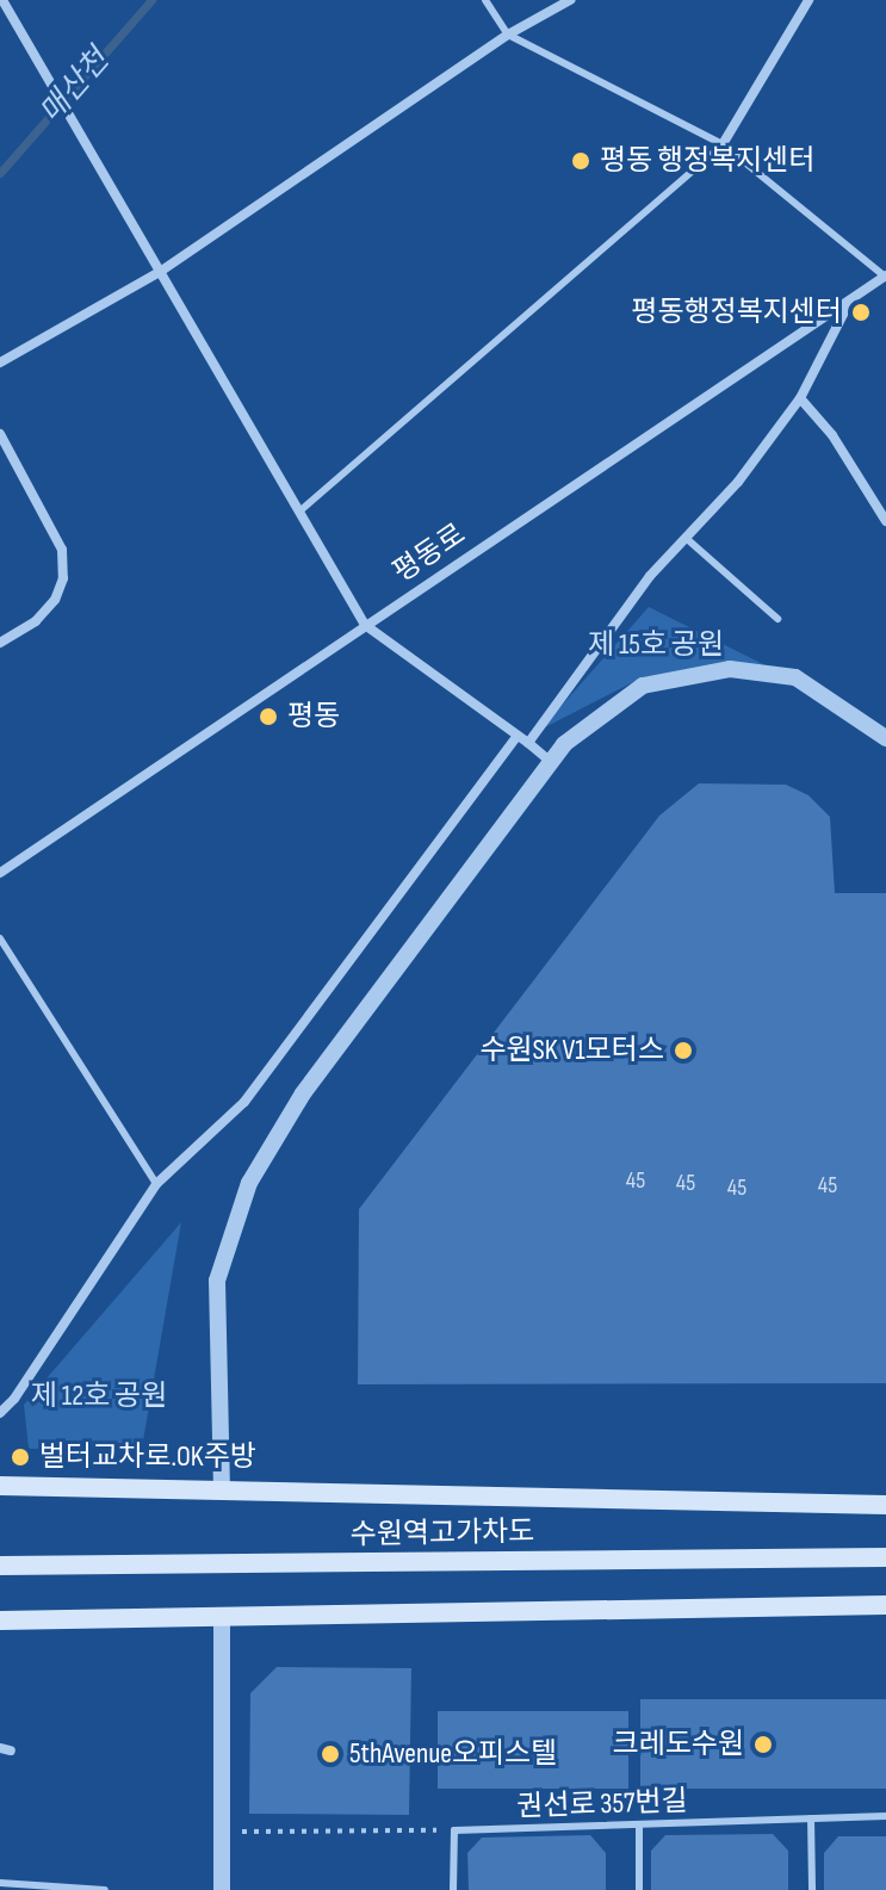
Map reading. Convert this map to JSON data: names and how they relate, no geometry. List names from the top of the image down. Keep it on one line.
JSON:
{"streets":{"main road":["수원역고가차도"],"street":["평동로"],"lane":["권선로 357번길"]},"water":["매산천"],"parks":["제 15호 공원","제 12호 공원"],"places":["평동 행정복지센터","평동행정복지센터","평동","수원SK V1모터스","벌터교차로.OK주방","크레도수원","5thAvenue오피스텔"],"house_numbers":["45","45","45","45"]}
